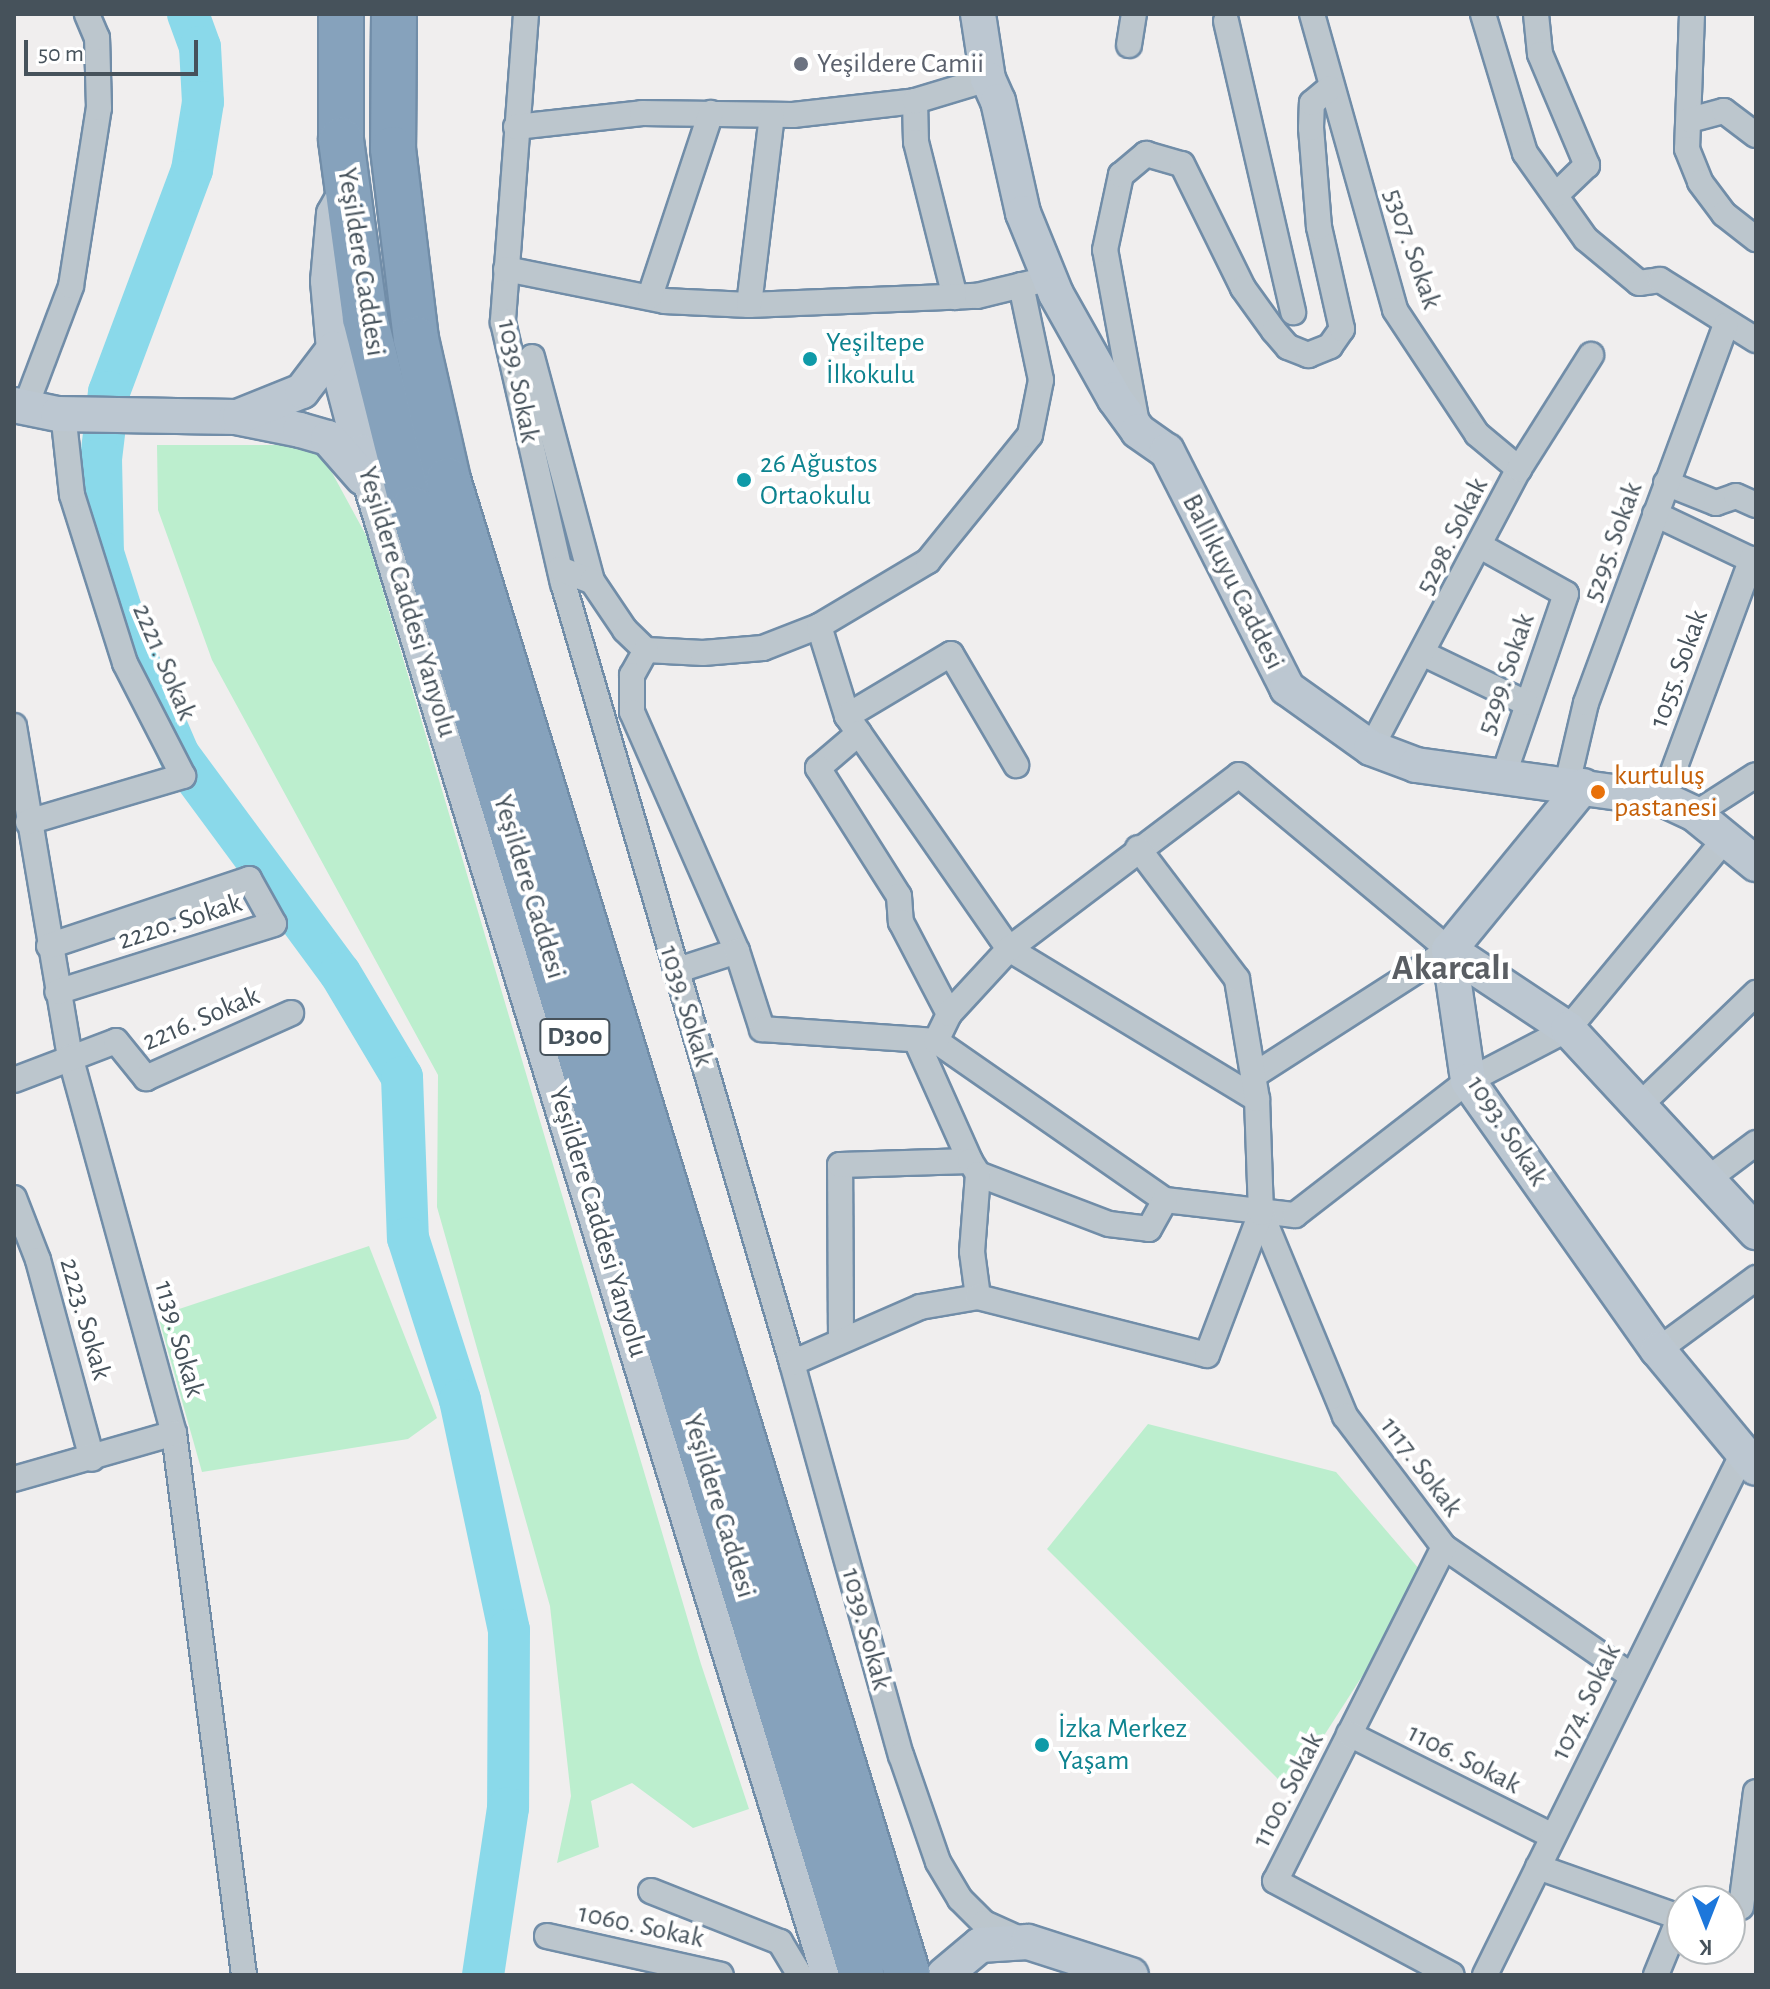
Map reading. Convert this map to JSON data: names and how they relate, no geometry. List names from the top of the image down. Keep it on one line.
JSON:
{"streets":{"highway":["Yeşildere Caddesi","D300"],"main road":["Ballıkuyu Caddesi","Yeşildere Caddesi Yanyolu","1093. Sokak"],"street":["5307. Sokak","1039. Sokak","5298. Sokak","5295. Sokak","2221. Sokak","1055. Sokak","5299. Sokak","2220. Sokak","2216. Sokak","2223. Sokak","1139. Sokak","1117. Sokak","1074. Sokak","1106. Sokak","1100. Sokak","1060. Sokak"]},"crossings":[["5307. Sokak","5298. Sokak"],["Yeşildere Caddesi","Yeşildere Caddesi Yanyolu"],["5298. Sokak","Ballıkuyu Caddesi"],["5298. Sokak","5299. Sokak"],["5295. Sokak","Ballıkuyu Caddesi"],["Ballıkuyu Caddesi","1055. Sokak"],["Ballıkuyu Caddesi","5299. Sokak"],["2221. Sokak","1139. Sokak"],["2220. Sokak","1139. Sokak"],["2216. Sokak","1139. Sokak"],["1093. Sokak","1074. Sokak"],["1117. Sokak","1074. Sokak"],["1117. Sokak","1100. Sokak"],["1074. Sokak","1106. Sokak"],["1106. Sokak","1100. Sokak"]],"districts":["Akarcalı"],"places":["Yeşildere Camii","Yeşiltepe İlkokulu","26 Ağustos Ortaokulu","kurtuluş pastanesi","İzka Merkez Yaşam"],"scale_bar":"50 m","north":"bottom"}
